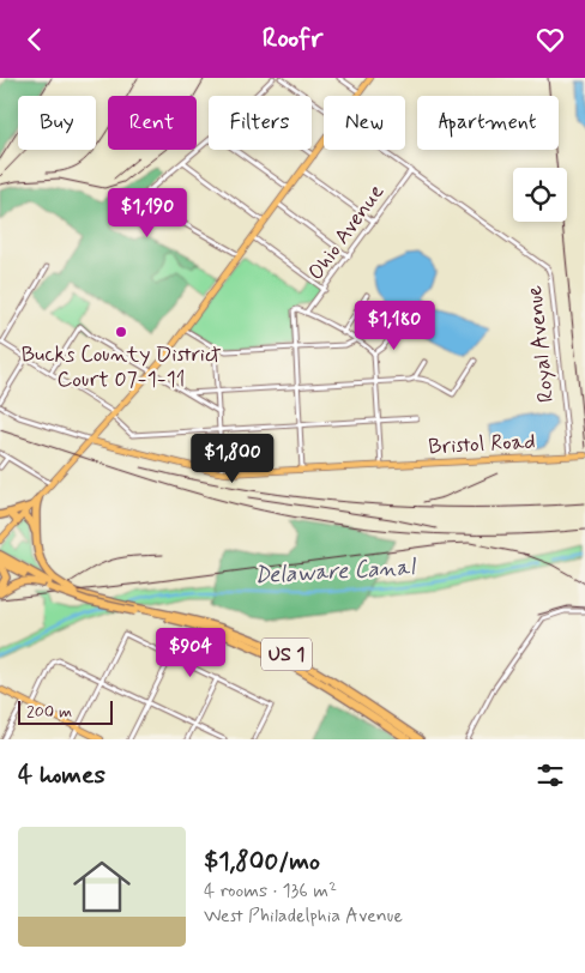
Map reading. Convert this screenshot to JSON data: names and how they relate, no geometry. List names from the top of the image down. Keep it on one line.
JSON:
{"streets":{"highway":["US 1"],"main road":["Bristol Road"],"street":["Ohio Avenue","Royal Avenue"]},"crossings":[["Ohio Avenue","Royal Avenue"],["Royal Avenue","Bristol Road"]],"water":["Delaware Canal"],"places":["Bucks County District Court 07-1-11"],"scale_bar":"200 m","page":{"header":"Roofr","chip":["Buy","Rent","Filters","New","Apartment"],"price":["$1,190","$1,180","$1,800","$904"],"scale":"200 m","heading":"4 homes","list":[{"name":"$1,800/mo","note":"4 rooms · 136 m² · West Philadelphia Avenue"}]}}
